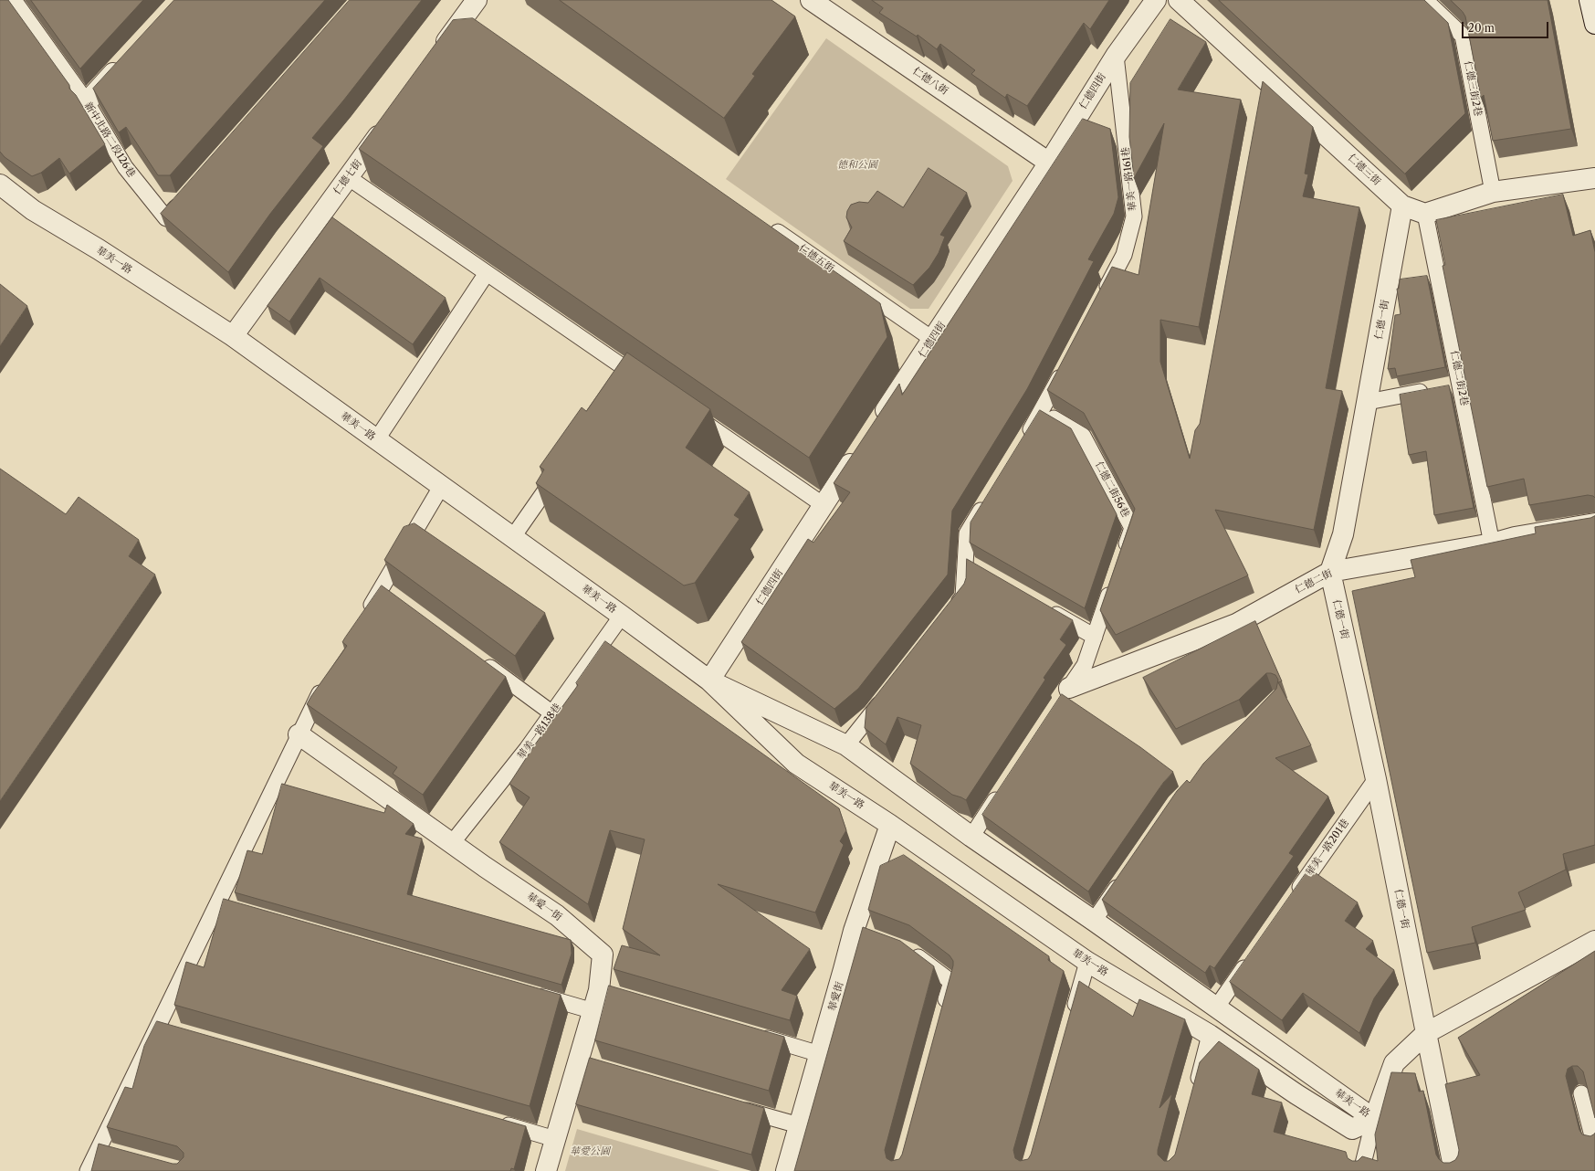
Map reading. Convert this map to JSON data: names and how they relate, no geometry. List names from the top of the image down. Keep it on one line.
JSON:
{"streets":{"street":["仁德八街","仁德四街","仁德三街","仁德七街","華美一路","仁德一街","仁德二街","華愛一街","華愛街"],"lane":["仁德三街2巷","新中北路二段126巷","華美一路161巷","仁德五街","仁德二街2巷","仁德二街56巷","華美一路138巷","華美一路201巷"]},"crossings":[["仁德八街","仁德四街"],["仁德四街","華美一路161巷"],["仁德四街","仁德五街"],["仁德四街","華美一路"],["仁德三街","仁德一街"],["仁德三街","仁德二街2巷"],["仁德七街","華美一路"],["華美一路","華美一路138巷"],["華美一路","華愛街"],["仁德一街","仁德二街"],["仁德一街","華美一路201巷"],["仁德二街2巷","仁德二街"],["華美一路138巷","華愛一街"]],"parks":["德和公園","華愛公園"],"scale_bar":"20 m"}
